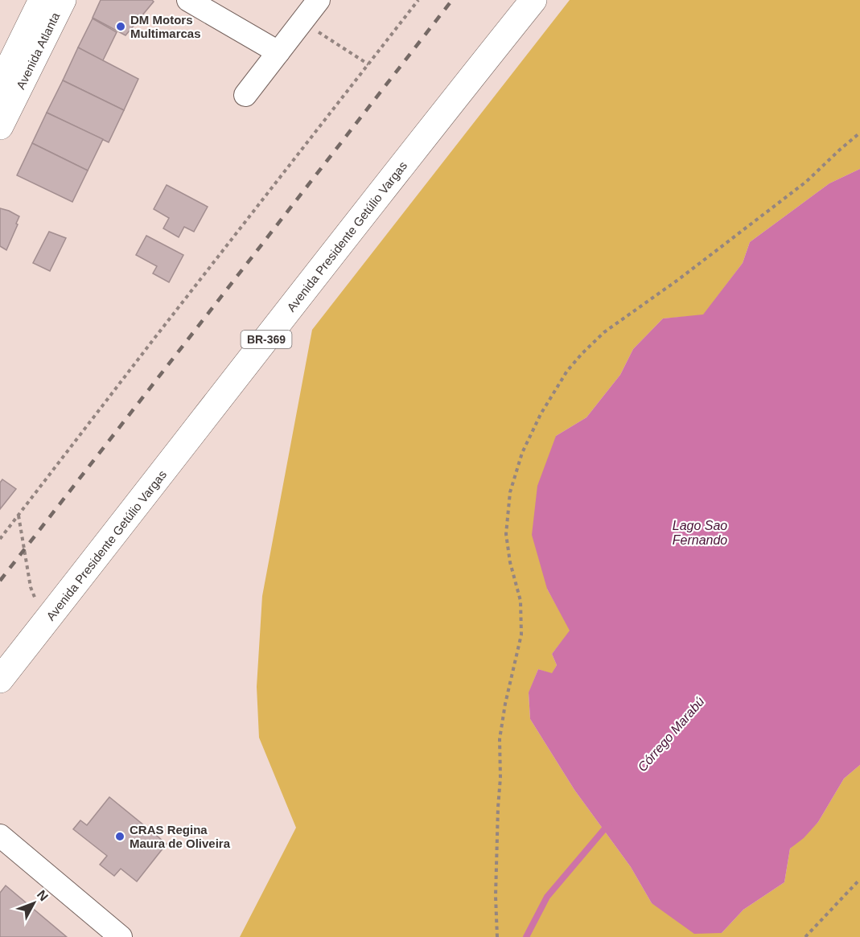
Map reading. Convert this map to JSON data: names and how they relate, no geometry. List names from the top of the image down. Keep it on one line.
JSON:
{"streets":{"main road":["Avenida Atlanta","Avenida Presidente Getúlio Vargas","BR-369"]},"water":["Lago Sao Fernando","Córrego Marabú"],"places":["DM Motors Multimarcas","CRAS Regina Maura de Oliveira"],"north":"top right"}
